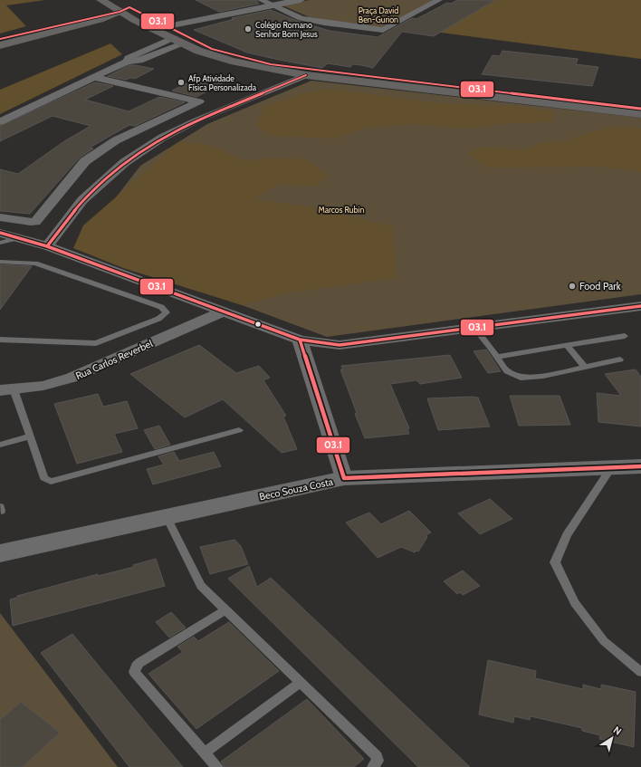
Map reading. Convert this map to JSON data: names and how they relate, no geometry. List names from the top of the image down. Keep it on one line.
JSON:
{"streets":{"street":["Rua Carlos Reverbel","Beco Souza Costa"]},"parks":["Praça David Ben-Gurion","Marcos Rubin"],"places":["Colégio Romano Senhor Bom Jesus","Afp Atividade Física Personalizada","Food Park"],"lines":["transit line 03.1"],"north":"top right"}
